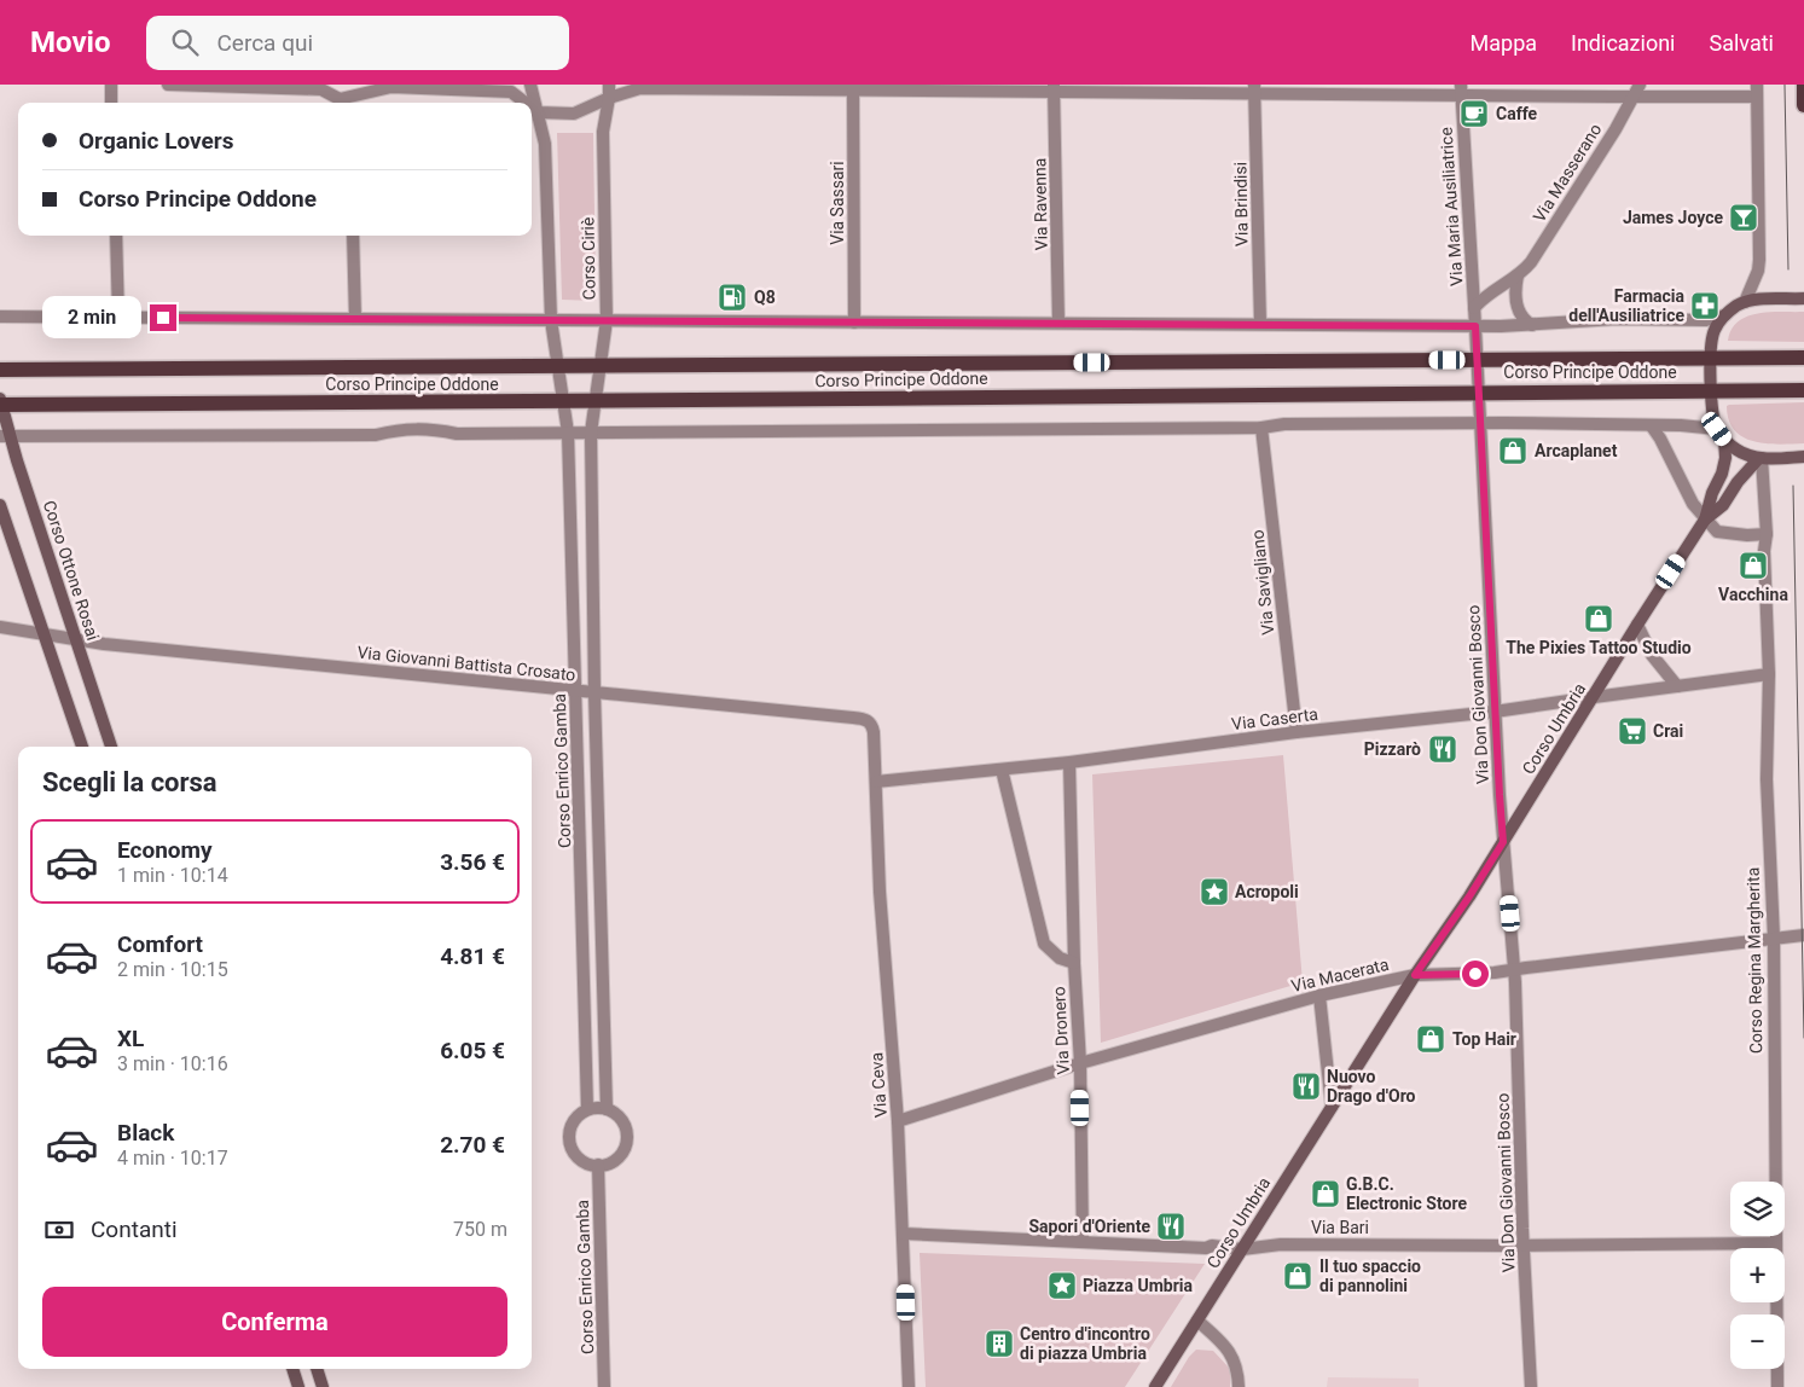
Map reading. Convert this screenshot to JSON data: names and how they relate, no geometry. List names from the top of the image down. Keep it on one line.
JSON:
{"streets":{"main road":["Corso Principe Oddone","Corso Ottone Rosai","Corso Umbria"],"street":["Via Masserano","Via Sassari","Via Ravenna","Via Brindisi","Via Maria Ausiliatrice","Corso Ciriè","Via Savigliano","Via Giovanni Battista Crosato","Via Don Giovanni Bosco","Via Caserta","Corso Enrico Gamba","Corso Regina Margherita","Via Macerata","Via Dronero","Via Ceva","Via Bari"]},"crossings":[["Via Masserano","Via Maria Ausiliatrice"],["Via Maria Ausiliatrice","Via Don Giovanni Bosco"],["Corso Ciriè","Corso Principe Oddone"],["Corso Ciriè","Corso Enrico Gamba"],["Corso Principe Oddone","Corso Ottone Rosai"],["Corso Principe Oddone","Via Don Giovanni Bosco"],["Corso Ottone Rosai","Via Giovanni Battista Crosato"],["Via Savigliano","Via Caserta"],["Via Giovanni Battista Crosato","Via Caserta"],["Via Giovanni Battista Crosato","Corso Enrico Gamba"],["Via Giovanni Battista Crosato","Via Ceva"],["Via Don Giovanni Bosco","Via Caserta"],["Via Don Giovanni Bosco","Corso Umbria"],["Via Don Giovanni Bosco","Via Macerata"],["Via Don Giovanni Bosco","Via Bari"],["Via Caserta","Corso Umbria"],["Via Caserta","Corso Regina Margherita"],["Via Caserta","Via Dronero"],["Via Caserta","Via Ceva"],["Corso Umbria","Corso Regina Margherita"],["Corso Umbria","Via Macerata"],["Corso Umbria","Via Bari"],["Corso Regina Margherita","Via Macerata"],["Corso Regina Margherita","Via Bari"],["Via Macerata","Via Dronero"],["Via Macerata","Via Ceva"],["Via Dronero","Via Bari"],["Via Ceva","Via Bari"]],"places":{"cafe":["Caffe"],"bar":["James Joyce"],"fuel station":["Q8"],"pharmacy":["Farmacia dell'Ausiliatrice"],"shop":["Arcaplanet","Vacchina","The Pixies Tattoo Studio","Top Hair","G.B.C. Electronic Store","Il tuo spaccio di pannolini"],"supermarket":["Crai"],"restaurant":["Pizzarò","Nuovo Drago d'Oro","Sapori d'Oriente"],"place":["Acropoli","Piazza Umbria"],"building":["Centro d'incontro di piazza Umbria"]},"page":{"header":"Movio","search":"Cerca qui","nav":["Mappa","Indicazioni","Salvati"],"banner":["Organic Lovers","Corso Principe Oddone"],"bubble":"2 min","heading":"Scegli la corsa","list":[{"name":"Economy","note":"1 min · 10:14","value":"3.56 €"},{"name":"Comfort","note":"2 min · 10:15","value":"4.81 €"},{"name":"XL","note":"3 min · 10:16","value":"6.05 €"},{"name":"Black","note":"4 min · 10:17","value":"2.70 €"}],"map_buttons":["+","−"],"pay":["Contanti","750 m"],"buttons":"Conferma"}}
